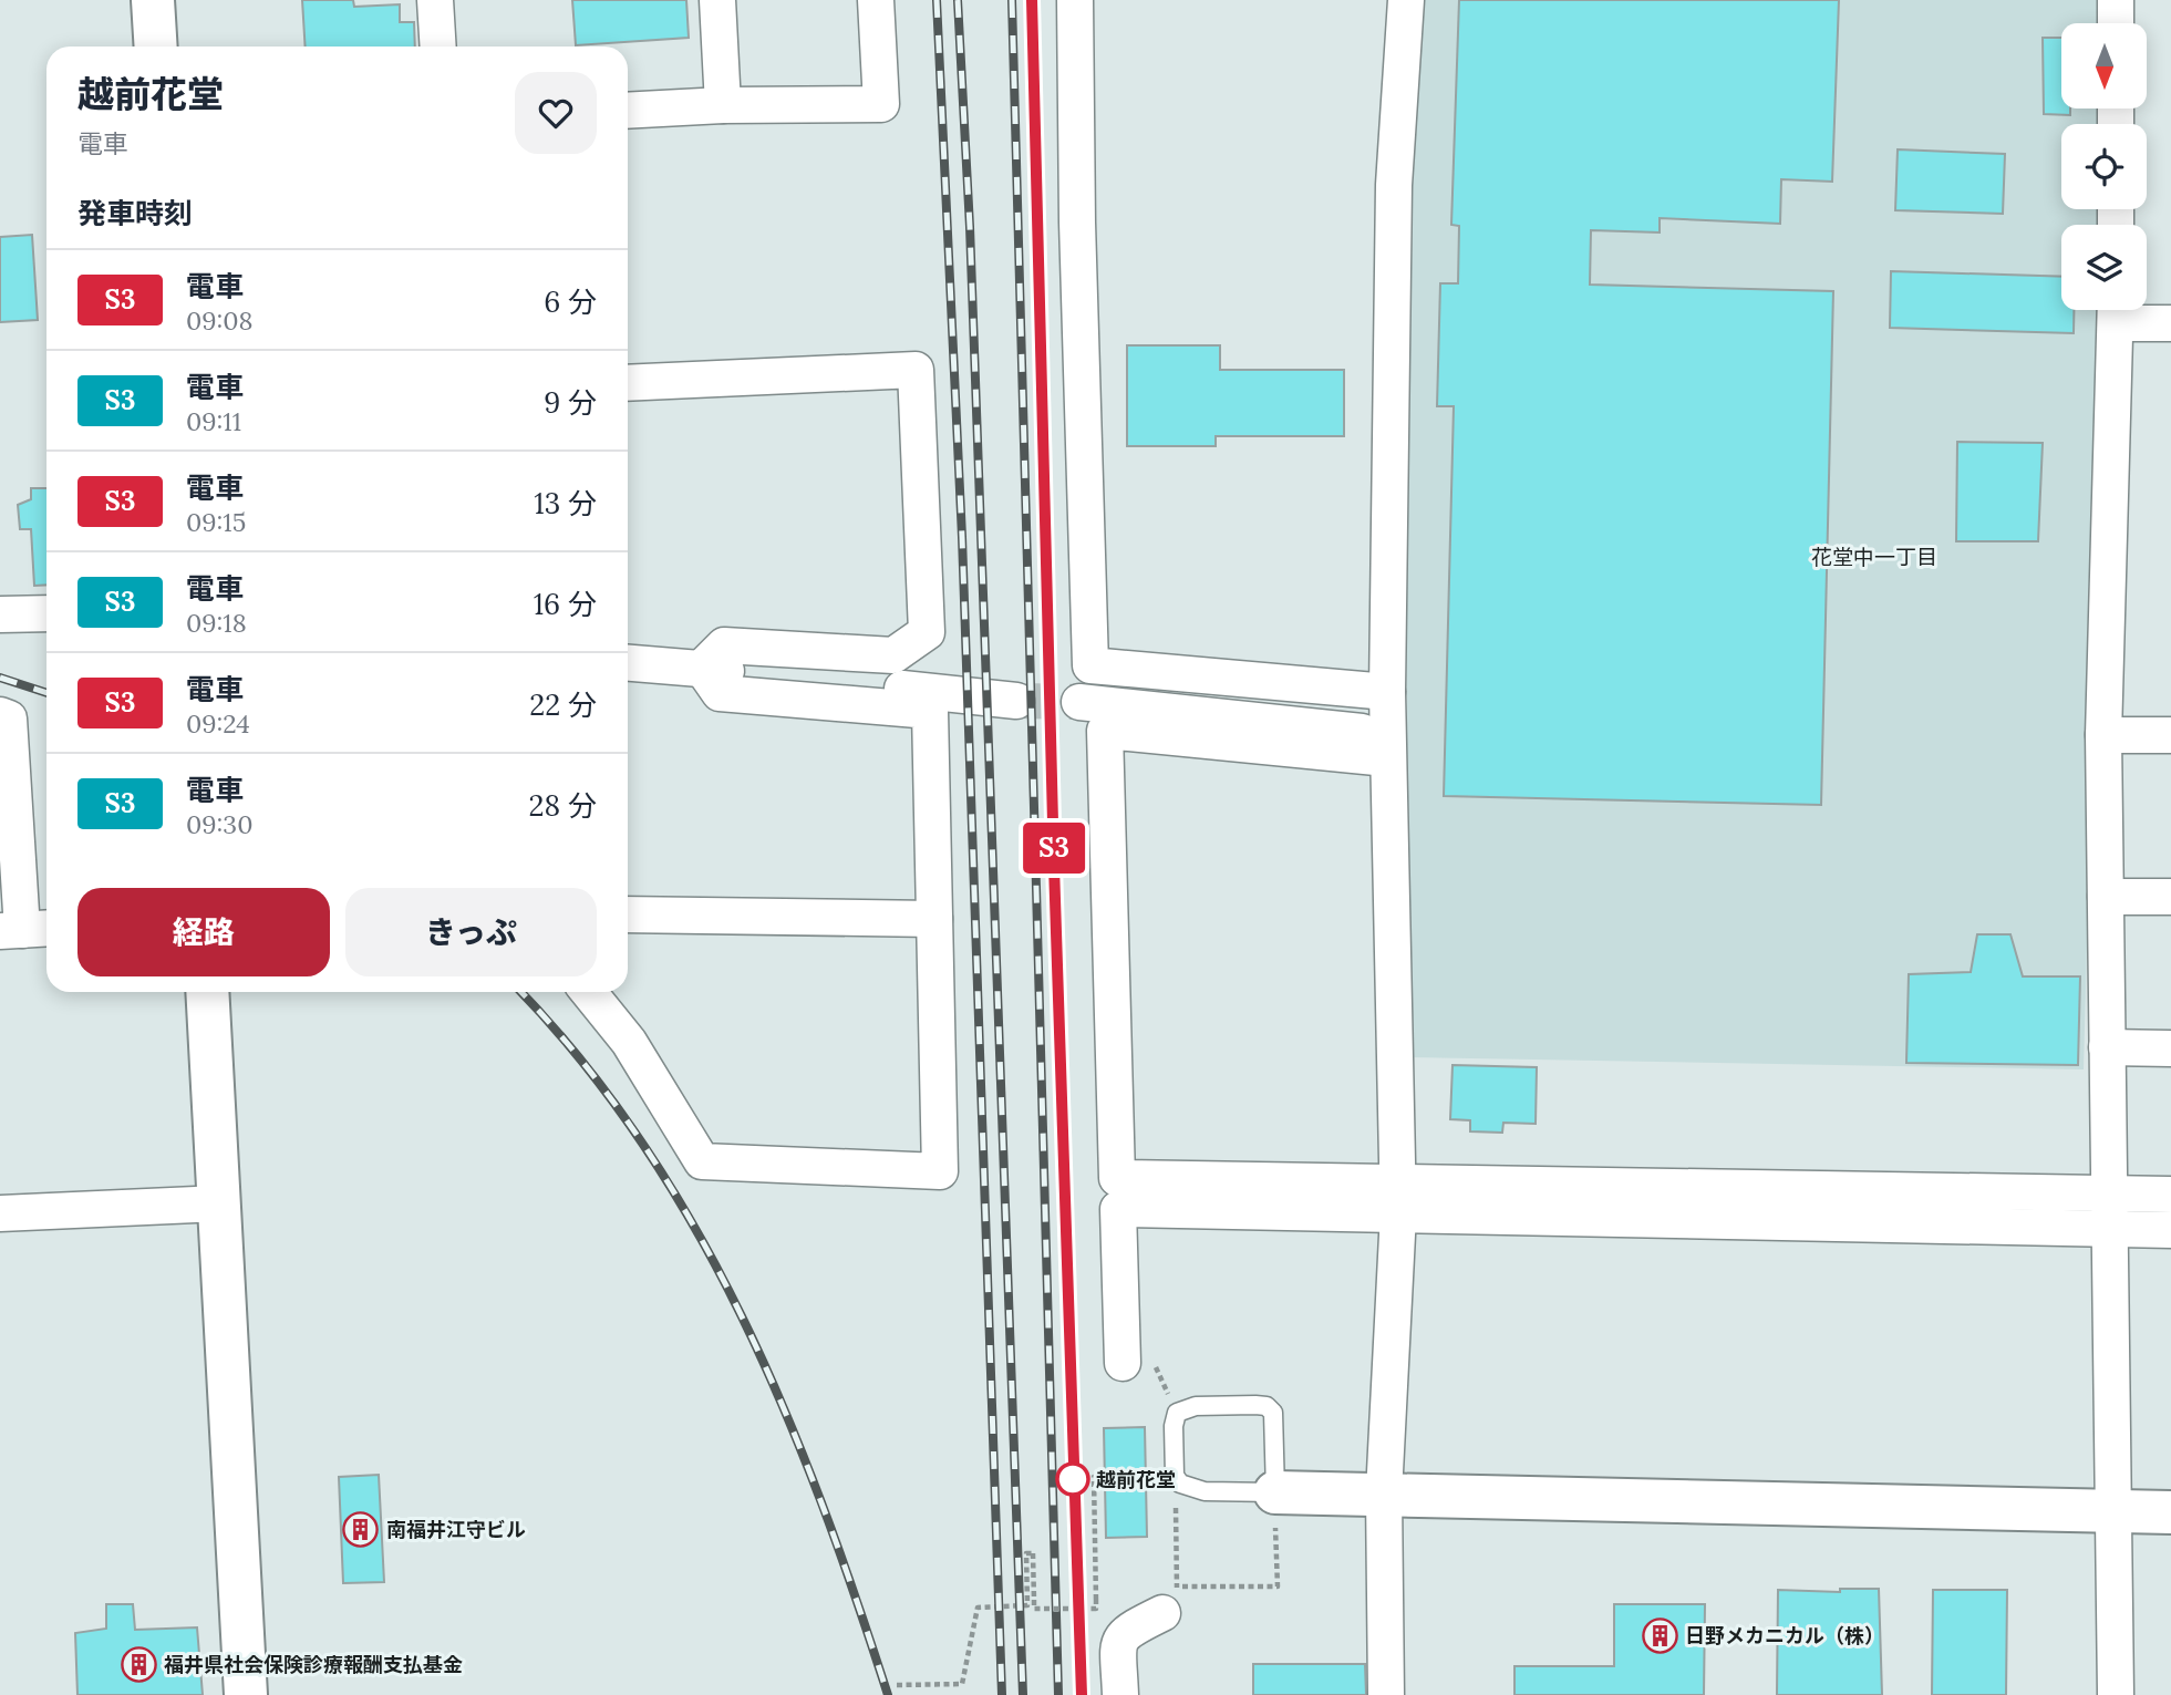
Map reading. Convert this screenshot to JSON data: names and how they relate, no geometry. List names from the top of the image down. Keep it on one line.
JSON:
{"districts":["花堂中一丁目"],"places":{"other":["越前花堂"],"building":["南福井江守ビル","日野メカニカル（株）","福井県社会保険診療報酬支払基金"]},"north":"bottom","page":{"on_map":"S3","heading":[["越前花堂","電車"],"発車時刻"],"list":[{"mark":"S3","name":"電車","note":"09:08","value":"6 分"},{"mark":"S3","name":"電車","note":"09:11","value":"9 分"},{"mark":"S3","name":"電車","note":"09:15","value":"13 分"},{"mark":"S3","name":"電車","note":"09:18","value":"16 分"},{"mark":"S3","name":"電車","note":"09:24","value":"22 分"},{"mark":"S3","name":"電車","note":"09:30","value":"28 分"}],"buttons":["経路","きっぷ"]}}
